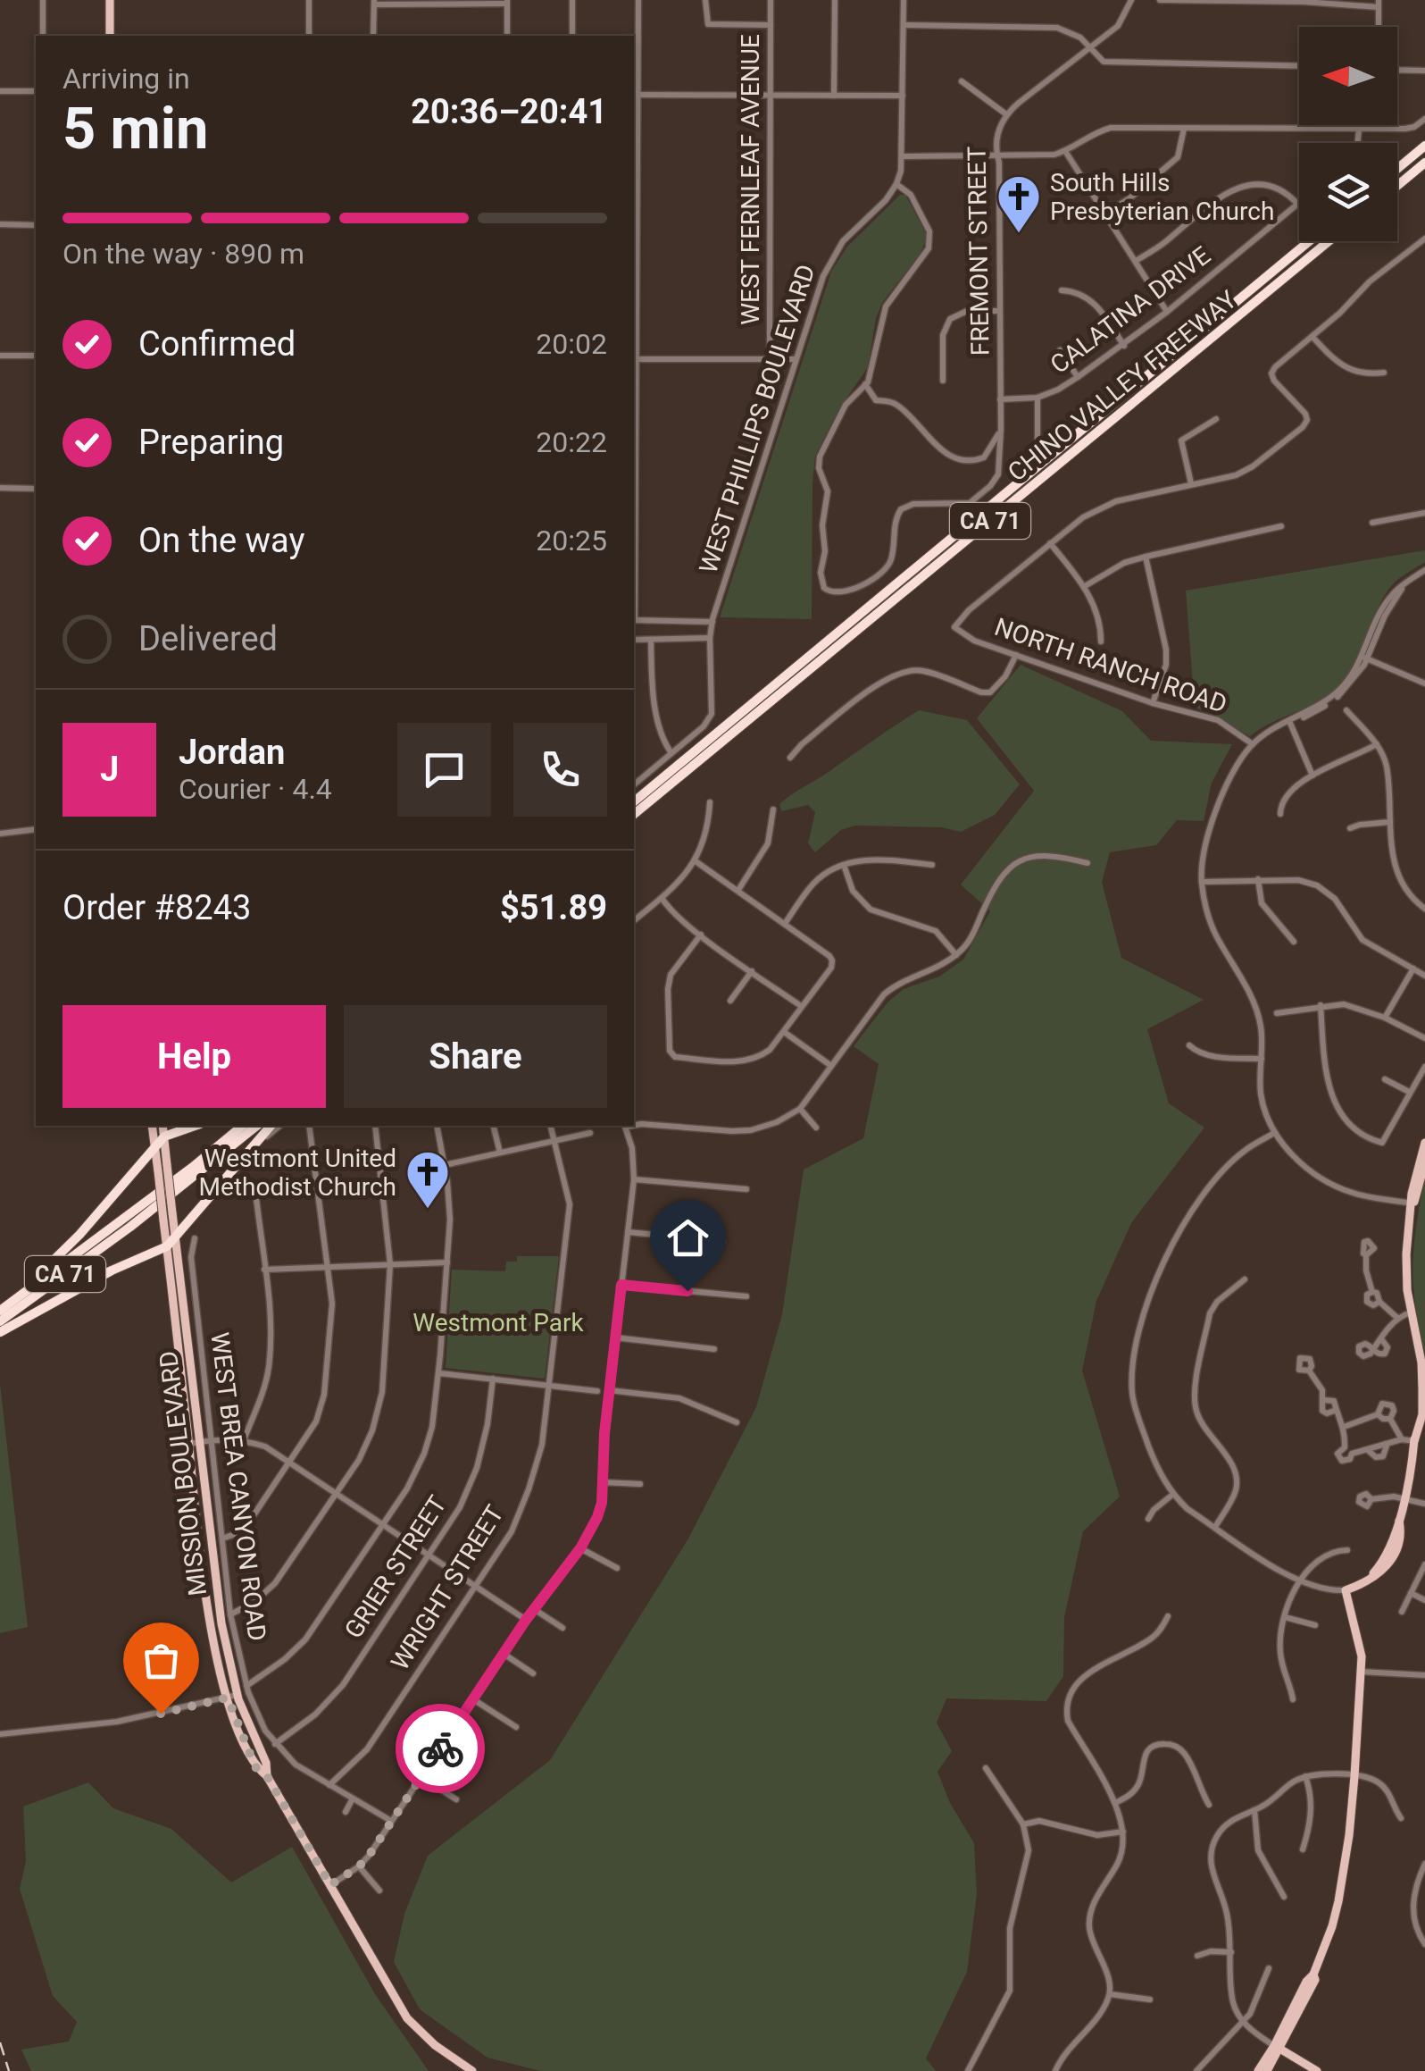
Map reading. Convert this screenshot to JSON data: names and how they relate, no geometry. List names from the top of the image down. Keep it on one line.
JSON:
{"streets":{"highway":["CHINO VALLEY FREEWAY","CA 71"],"main road":["MISSION BOULEVARD"],"street":["WEST FERNLEAF AVENUE","FREMONT STREET","CALATINA DRIVE","WEST PHILLIPS BOULEVARD","NORTH RANCH ROAD","WEST BREA CANYON ROAD","GRIER STREET","WRIGHT STREET"]},"crossings":[["FREMONT STREET","CALATINA DRIVE"],["WEST BREA CANYON ROAD","GRIER STREET"]],"parks":["Westmont Park"],"places":{"church":["South Hills Presbyterian Church","Westmont United Methodist Church"]},"north":"left","page":{"heading":["5 min","Arriving in","20:36–20:41"],"panel":["Jordan","Courier · 4.4","Order #8243","$51.89"],"bar":"On the way · 890 m","list":[["Confirmed","20:02"],["Preparing","20:22"],["On the way","20:25"],"Delivered"],"round":"J","buttons":["Help","Share"]}}
